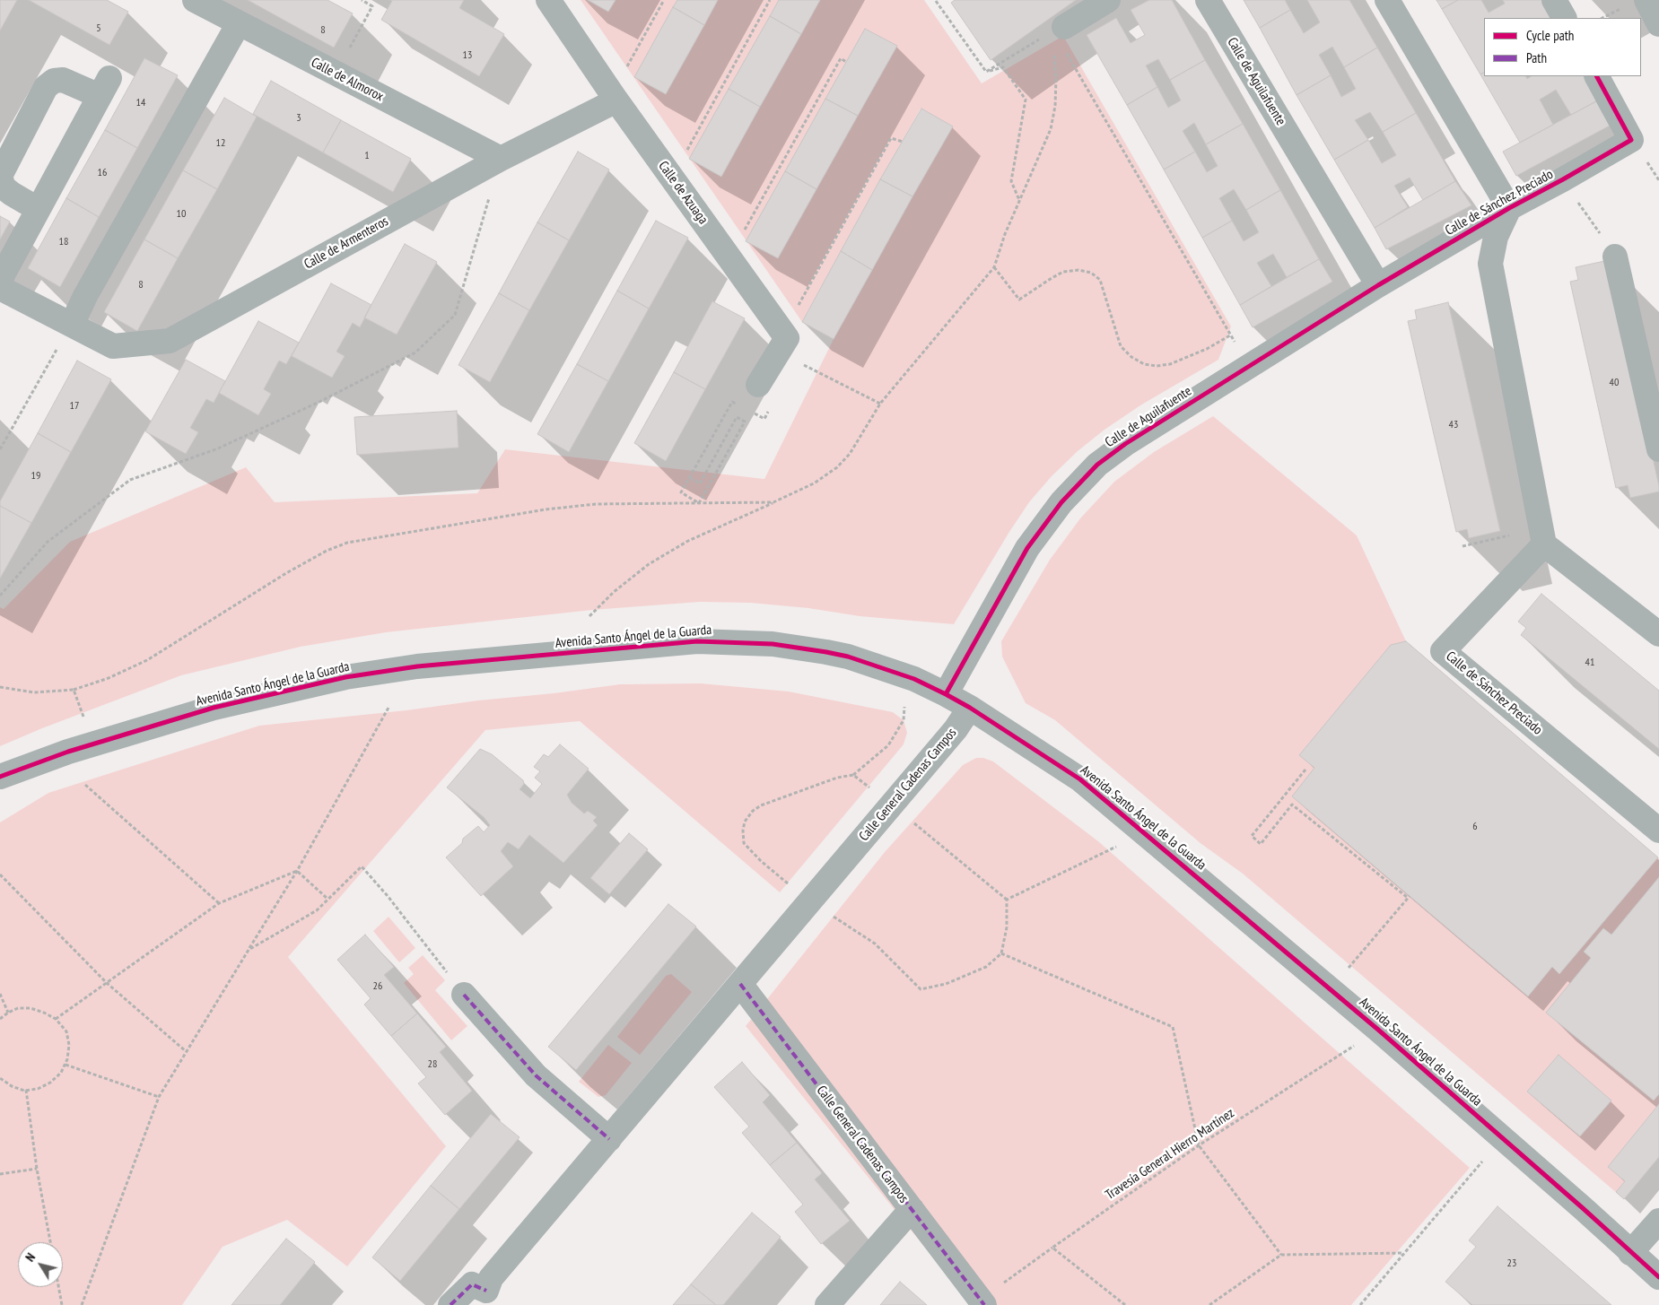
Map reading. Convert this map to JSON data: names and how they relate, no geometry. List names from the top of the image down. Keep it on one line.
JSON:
{"streets":{"street":["Calle de Almorox","Calle de Aguilafuente","Calle de Azuaga","Calle de Sánchez Preciado","Calle de Armenteros","Avenida Santo Ángel de la Guarda","Calle General Cadenas Campos"],"path":["Travesía General Hierro Martínez"]},"crossings":[["Calle de Almorox","Calle de Armenteros"],["Calle de Aguilafuente","Calle de Sánchez Preciado"],["Calle de Aguilafuente","Avenida Santo Ángel de la Guarda"],["Calle de Azuaga","Calle de Armenteros"],["Avenida Santo Ángel de la Guarda","Calle General Cadenas Campos"],["Avenida Santo Ángel de la Guarda","Travesía General Hierro Martínez"],["Calle General Cadenas Campos","Travesía General Hierro Martínez"]],"house_numbers":["5","8","13","14","3","12","1","16","10","18","8","40","17","43","19","41","6","26","28","23"],"legend":["Cycle path","Path"],"north":"top left"}
